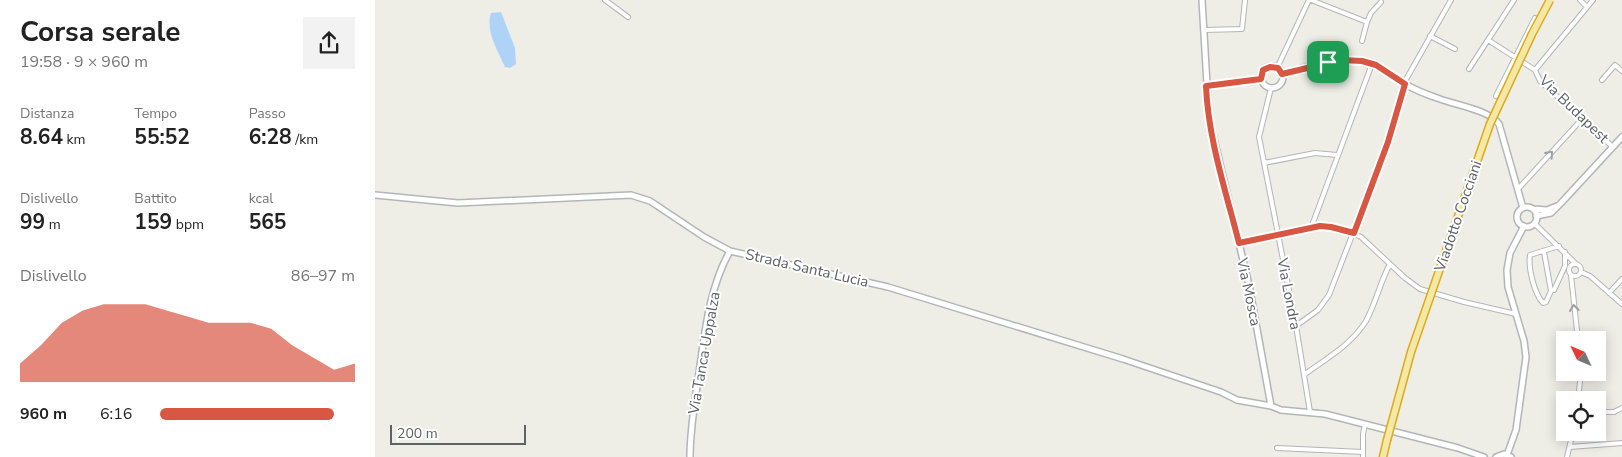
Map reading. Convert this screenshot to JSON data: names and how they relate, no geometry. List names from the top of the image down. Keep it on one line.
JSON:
{"streets":{"highway":["Viadotto Cocciani"],"street":["Via Budapest","Strada Santa Lucia","Via Mosca","Via Londra","Via Tanca Uppalza"]},"crossings":[["Strada Santa Lucia","Via Mosca"],["Strada Santa Lucia","Via Londra"],["Strada Santa Lucia","Via Tanca Uppalza"]],"scale_bar":"200 m","north":"top left","page":{"heading":["Corsa serale","19:58 · 9 × 960 m"],"stats":[["Distanza","8.64 km"],["Tempo","55:52"],["Passo","6:28 /km"],["Dislivello","99 m"],["Battito","159 bpm"],["kcal","565"]],"chart":["Dislivello","86–97 m"],"list":[{"name":"960 m","note":"6:16"}],"scale":"200 m"}}
